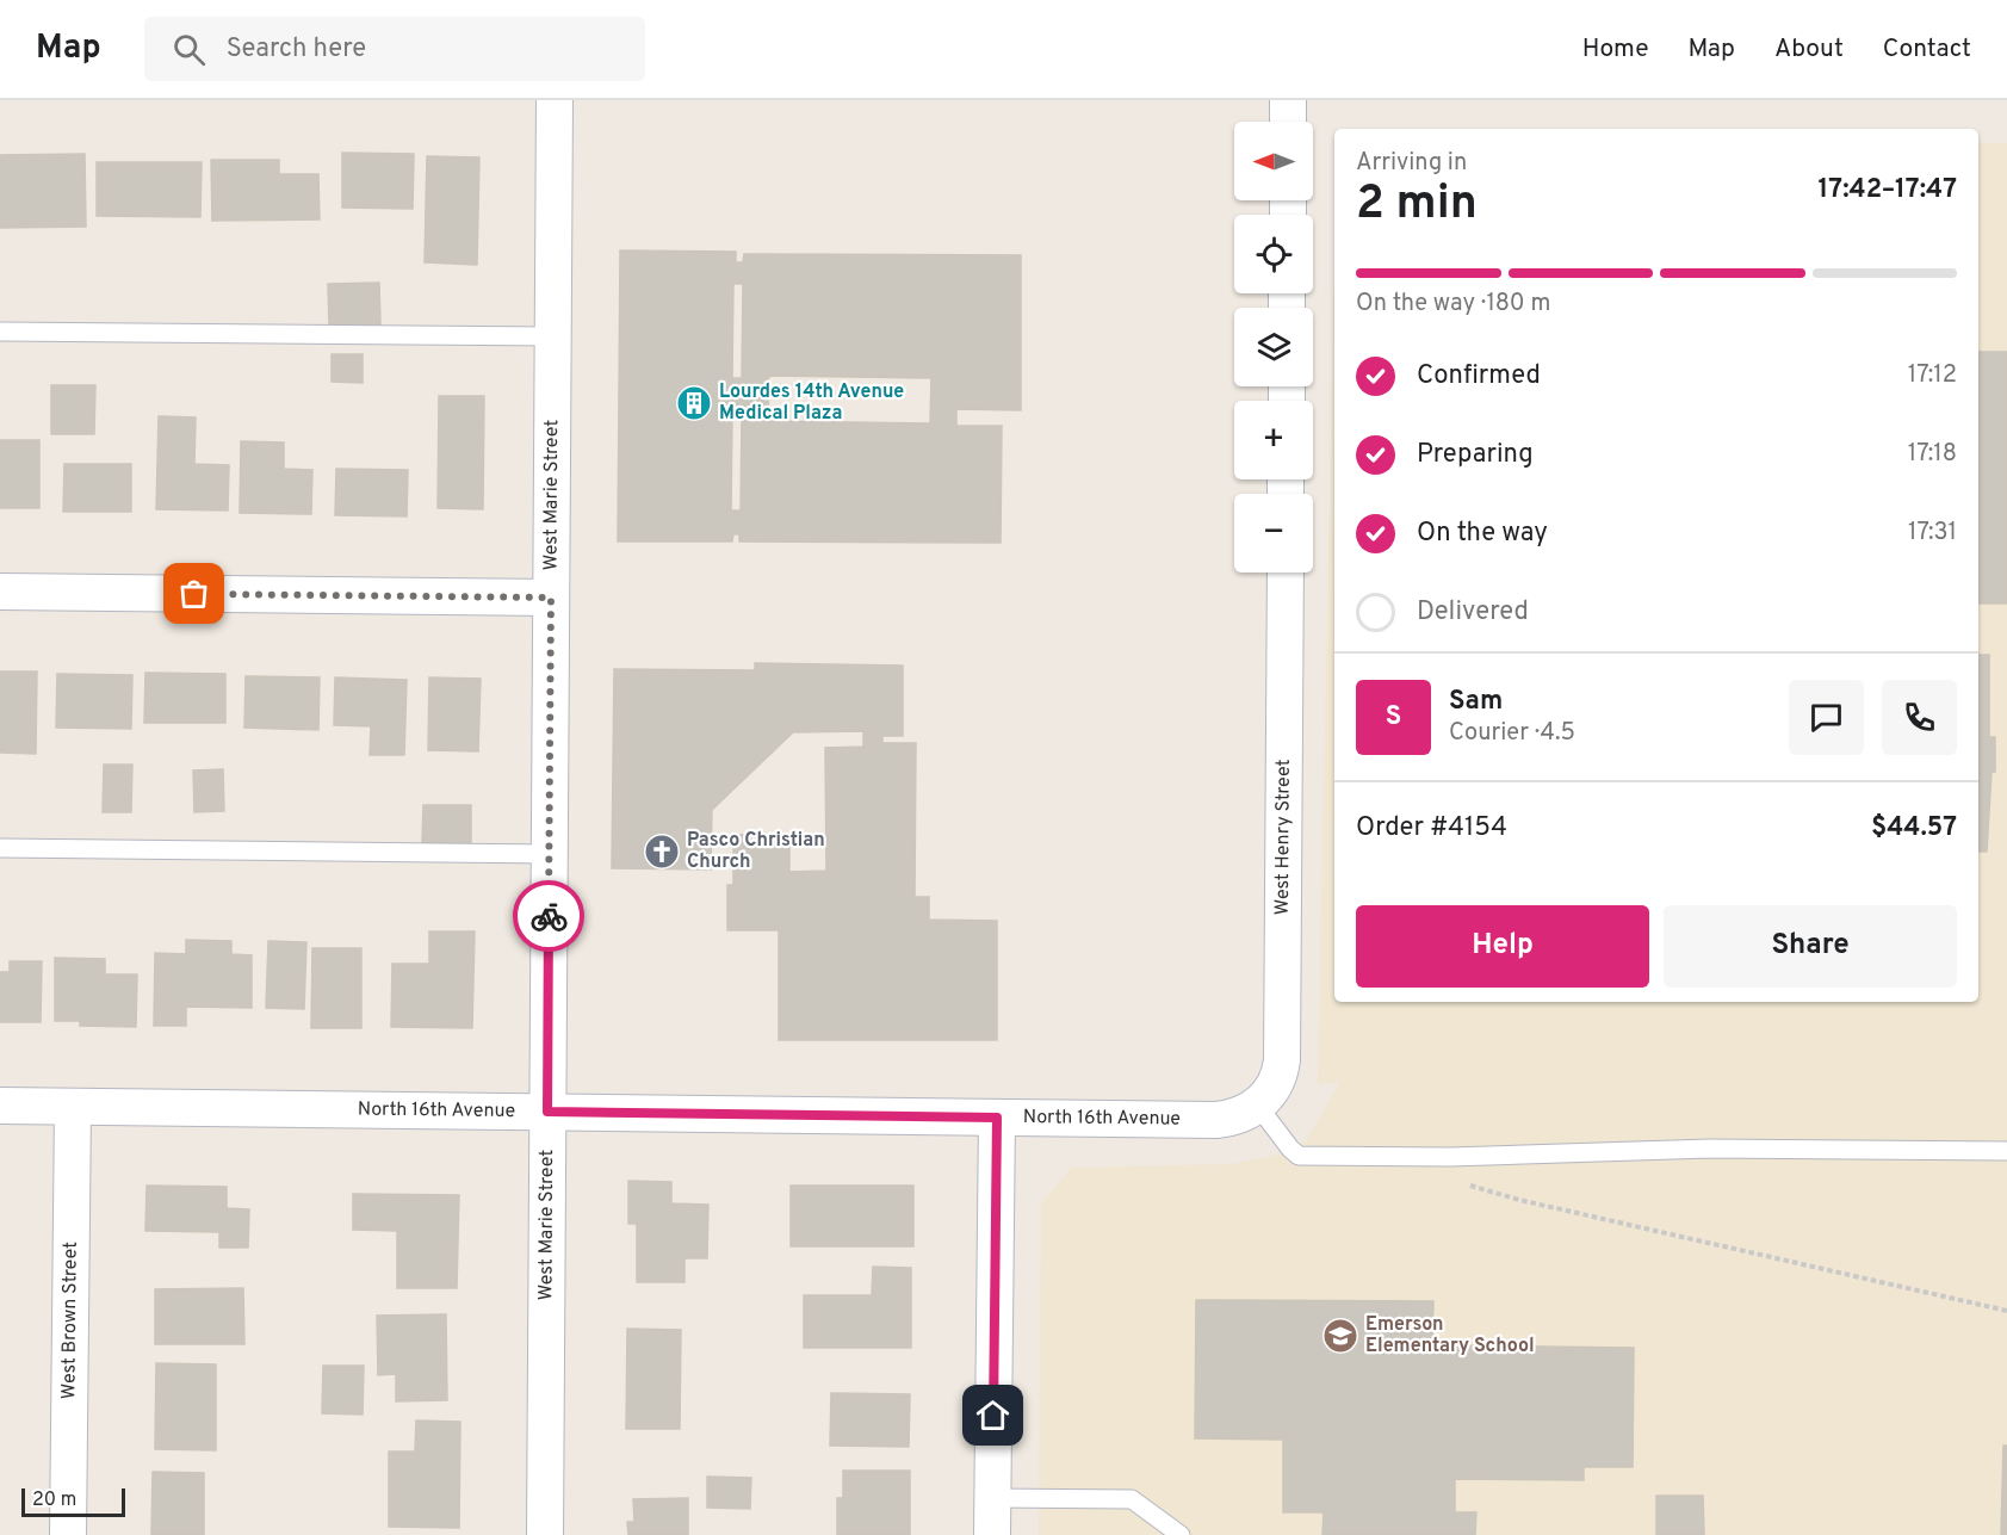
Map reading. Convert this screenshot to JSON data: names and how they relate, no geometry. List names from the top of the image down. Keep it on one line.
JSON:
{"streets":{"street":["West Marie Street","West Henry Street","North 16th Avenue","West Brown Street"]},"crossings":[["West Marie Street","North 16th Avenue"],["West Henry Street","North 16th Avenue"],["North 16th Avenue","West Brown Street"]],"places":{"building":["Lourdes 14th Avenue Medical Plaza"],"church":["Pasco Christian Church"],"school or university":["Emerson Elementary School"]},"scale_bar":"20 m","north":"left","page":{"header":"Map","search":"Search here","nav":["Home","Map","About","Contact"],"map_buttons":["+","−"],"heading":["2 min","Arriving in","17:42–17:47"],"panel":["Sam","Courier · 4.5","Order #4154","$44.57"],"bar":"On the way · 180 m","list":[["Confirmed","17:12"],["Preparing","17:18"],["On the way","17:31"],"Delivered"],"round":"S","buttons":["Help","Share"],"scale":"20 m"}}
